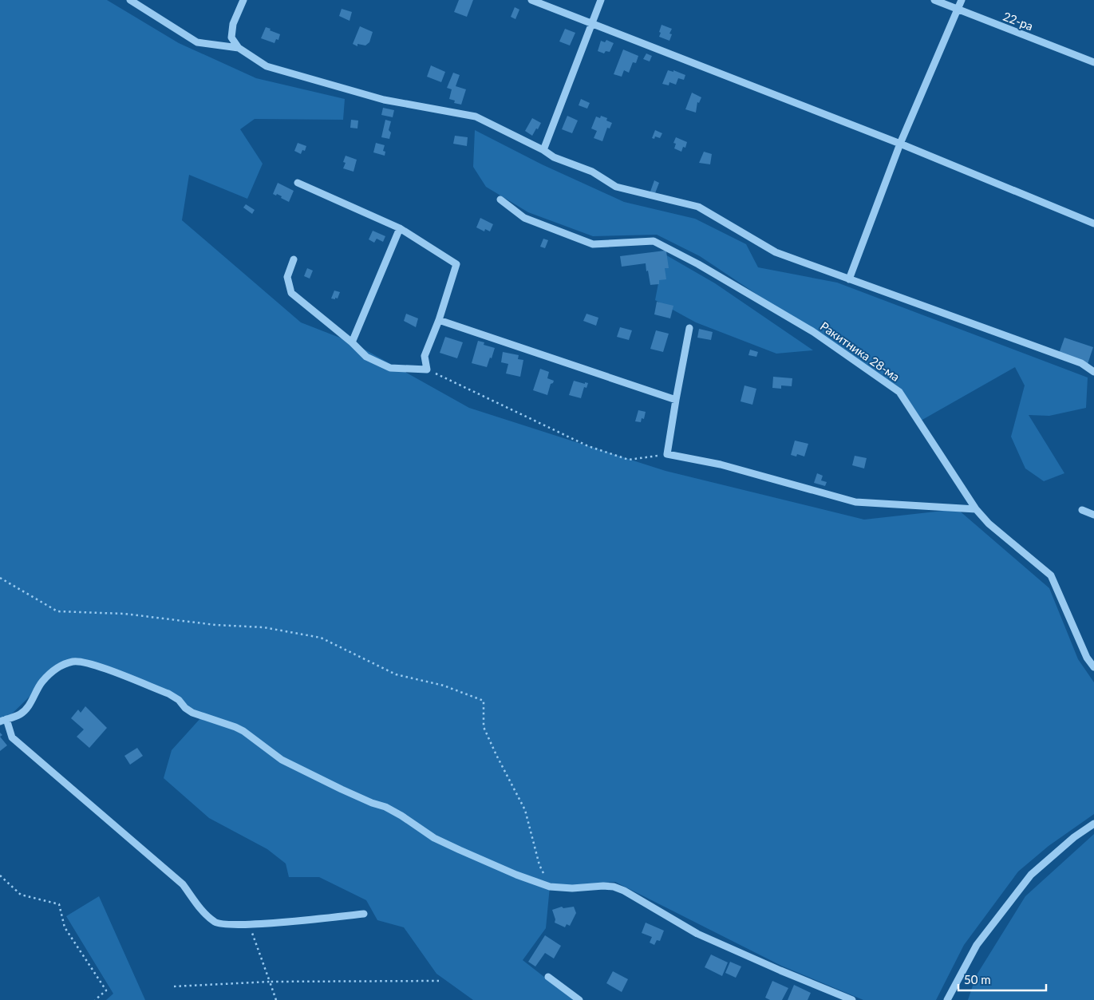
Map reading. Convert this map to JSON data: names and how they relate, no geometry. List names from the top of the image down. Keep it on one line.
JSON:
{"streets":{"street":["22-ра","Ракитника 28-ма"]},"scale_bar":"50 m"}
